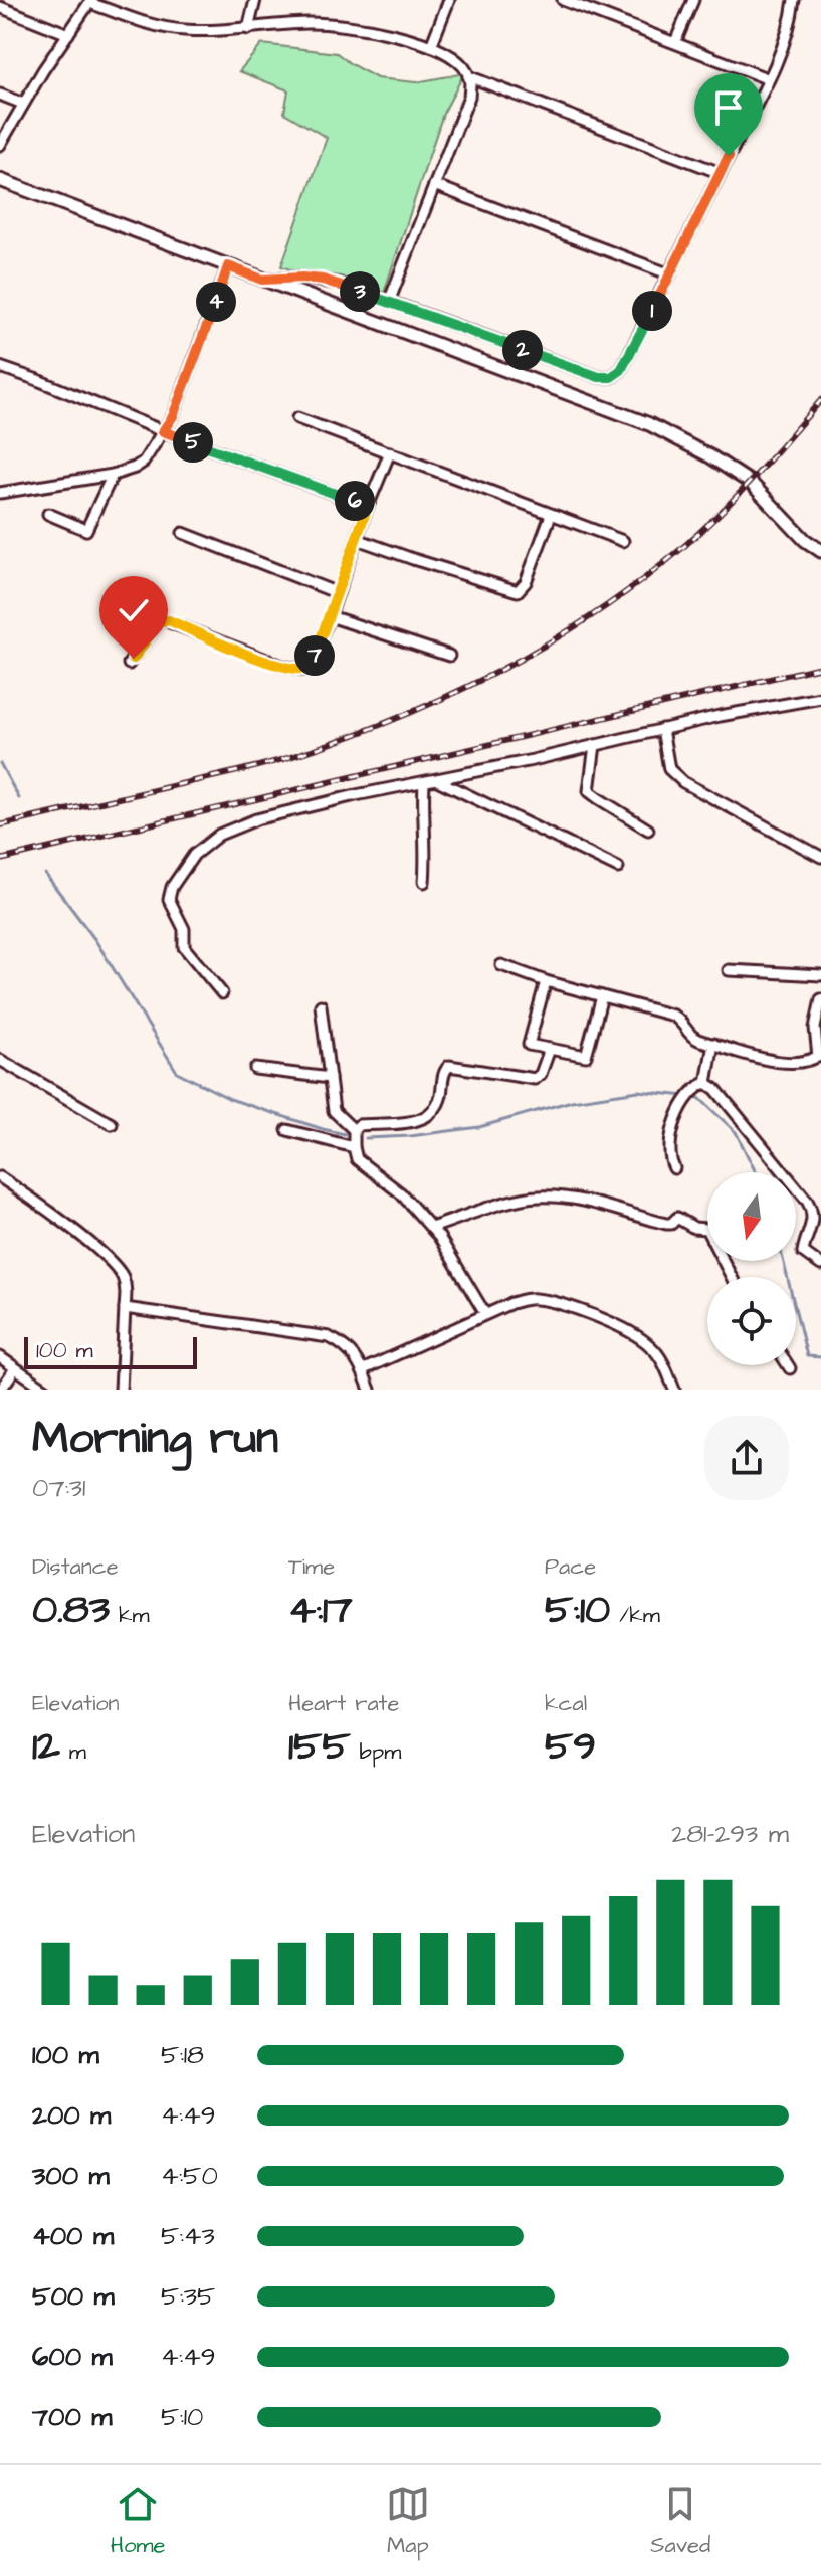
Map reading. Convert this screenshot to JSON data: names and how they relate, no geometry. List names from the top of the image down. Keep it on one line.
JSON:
{"scale_bar":"100 m","north":"bottom","page":{"pins":["3","4","1","2","5","6","7"],"scale":"100 m","heading":["Morning run","07:31"],"stats":[["Distance","0.83 km"],["Time","4:17"],["Pace","5:10 /km"],["Elevation","12 m"],["Heart rate","155 bpm"],["kcal","59"]],"chart":["Elevation","281–293 m"],"list":[{"name":"100 m","note":"5:18"},{"name":"200 m","note":"4:49"},{"name":"300 m","note":"4:50"},{"name":"400 m","note":"5:43"},{"name":"500 m","note":"5:35"},{"name":"600 m","note":"4:49"},{"name":"700 m","note":"5:10"}],"tabs":["Home","Map","Saved"]}}
